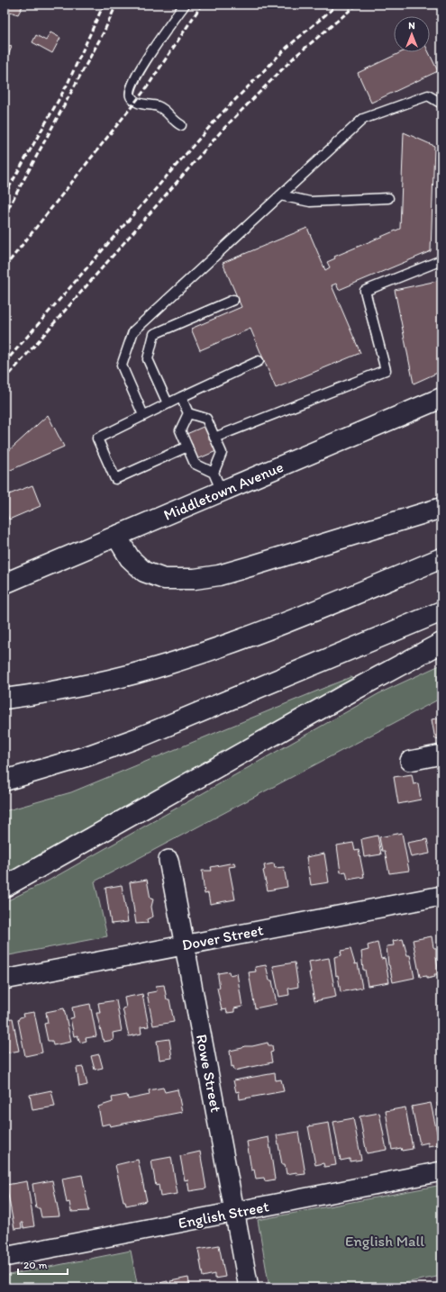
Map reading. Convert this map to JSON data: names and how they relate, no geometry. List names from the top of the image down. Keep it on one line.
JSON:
{"streets":{"main road":["Middletown Avenue"],"street":["Dover Street","Rowe Street","English Street"]},"crossings":[["Dover Street","Rowe Street"],["Rowe Street","English Street"]],"parks":["English Mall"],"scale_bar":"20 m","north":"top"}
